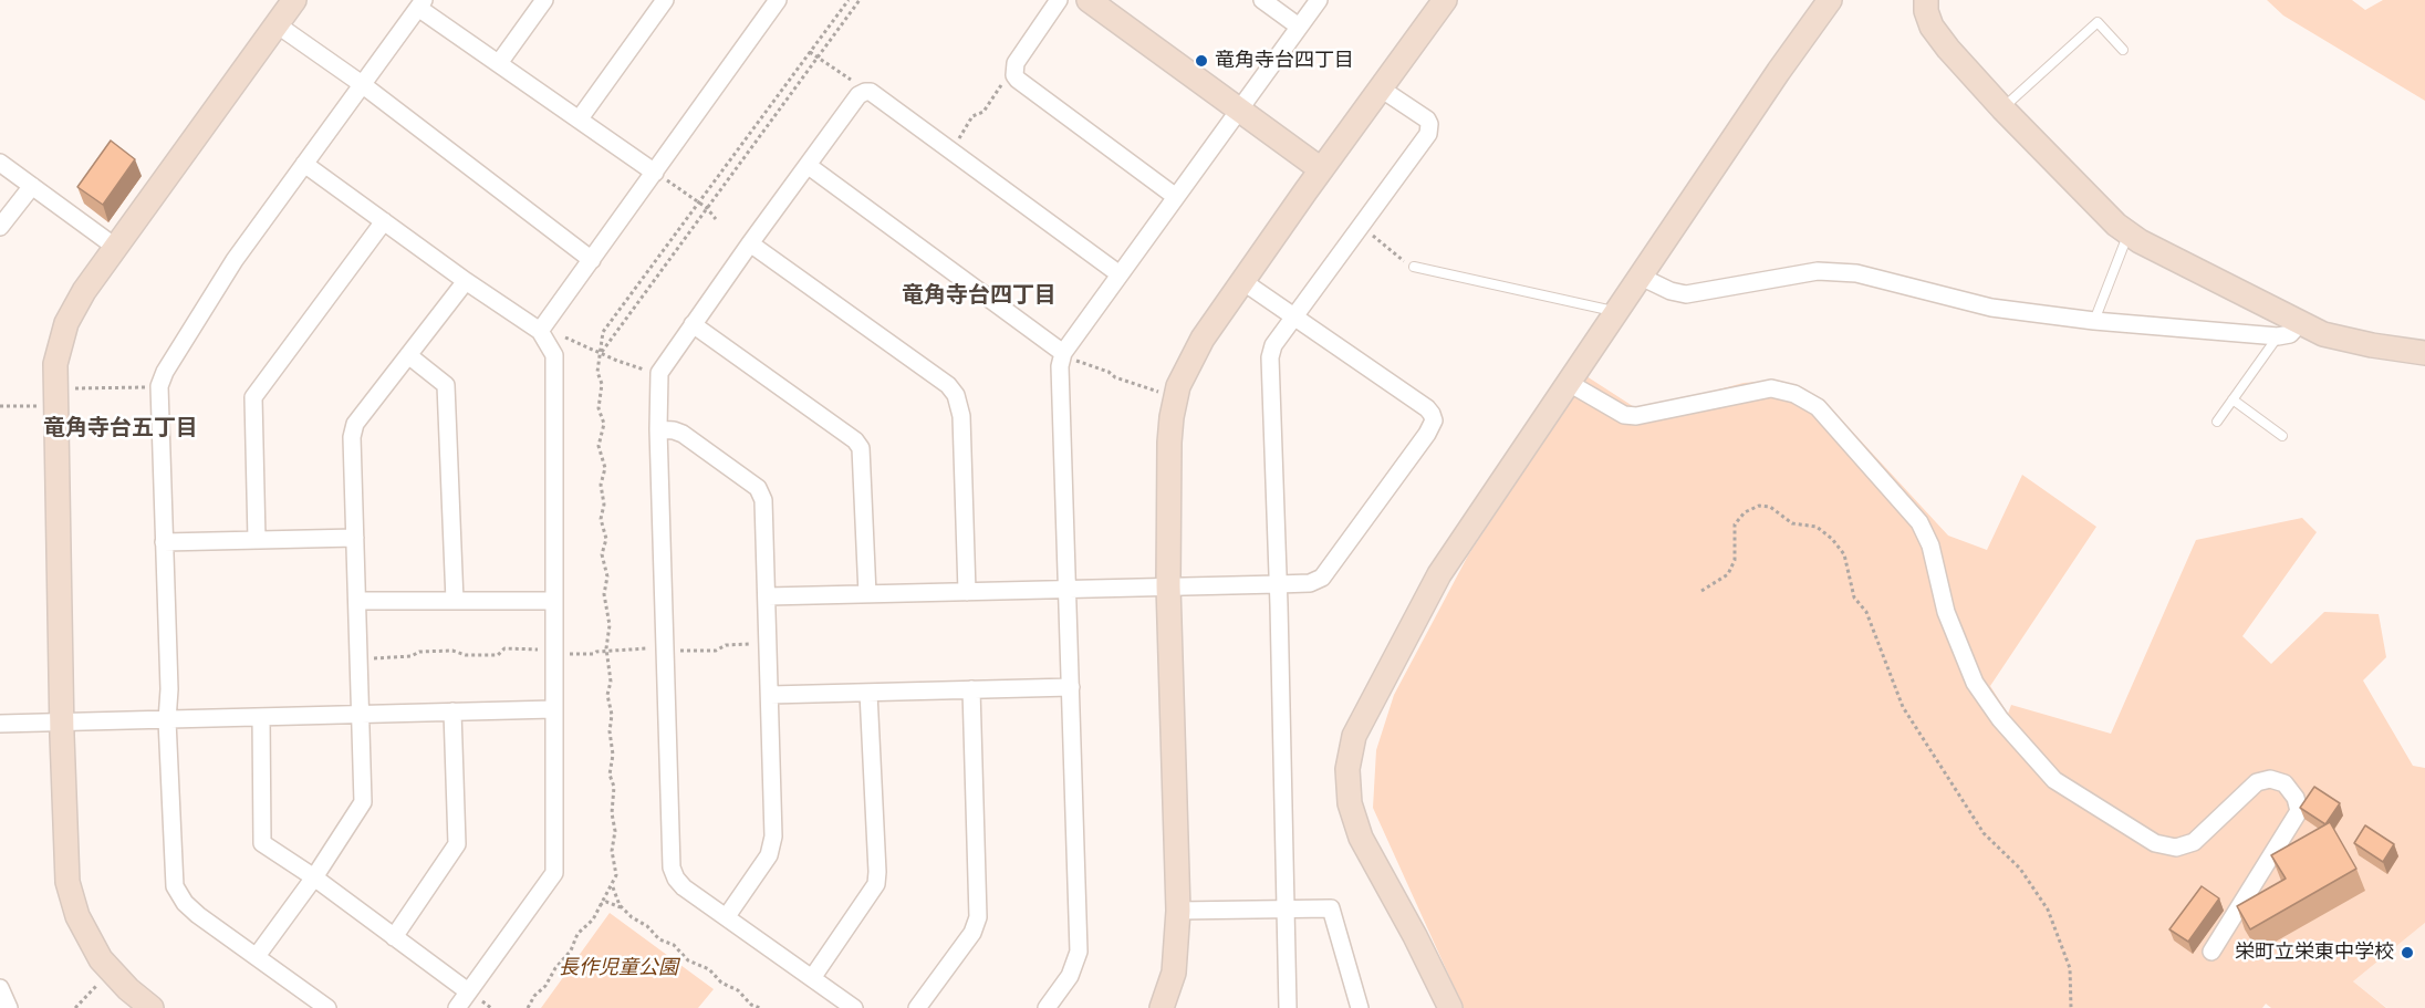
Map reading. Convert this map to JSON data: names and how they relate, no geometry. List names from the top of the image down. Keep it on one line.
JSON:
{"districts":["竜角寺台四丁目","竜角寺台五丁目"],"parks":["長作児童公園"],"places":["竜角寺台四丁目","栄町立栄東中学校"]}
